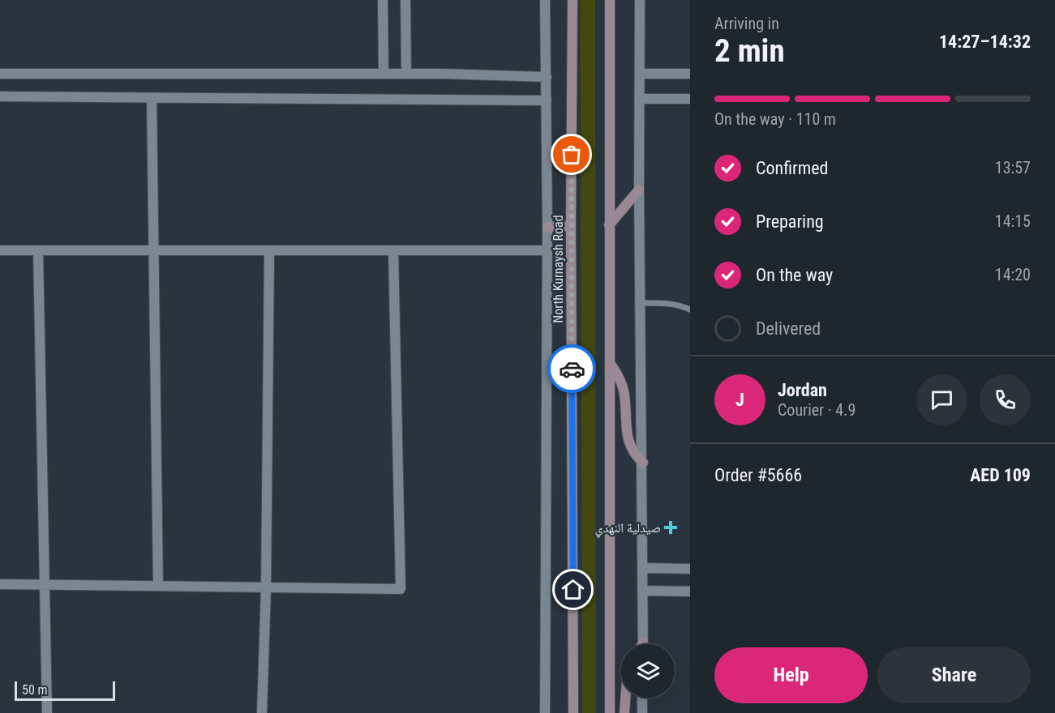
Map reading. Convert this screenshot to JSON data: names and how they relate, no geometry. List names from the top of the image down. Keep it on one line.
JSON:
{"streets":{"main road":["North Kurnaysh Road"]},"places":{"health":["صيدلية النهدي"]},"scale_bar":"50 m","page":{"heading":["2 min","Arriving in","14:27–14:32"],"panel":["Jordan","Courier · 4.9","Order #5666","AED 109"],"bar":"On the way · 110 m","list":[["Confirmed","13:57"],["Preparing","14:15"],["On the way","14:20"],"Delivered"],"round":"J","buttons":["Help","Share"],"scale":"50 m"}}
